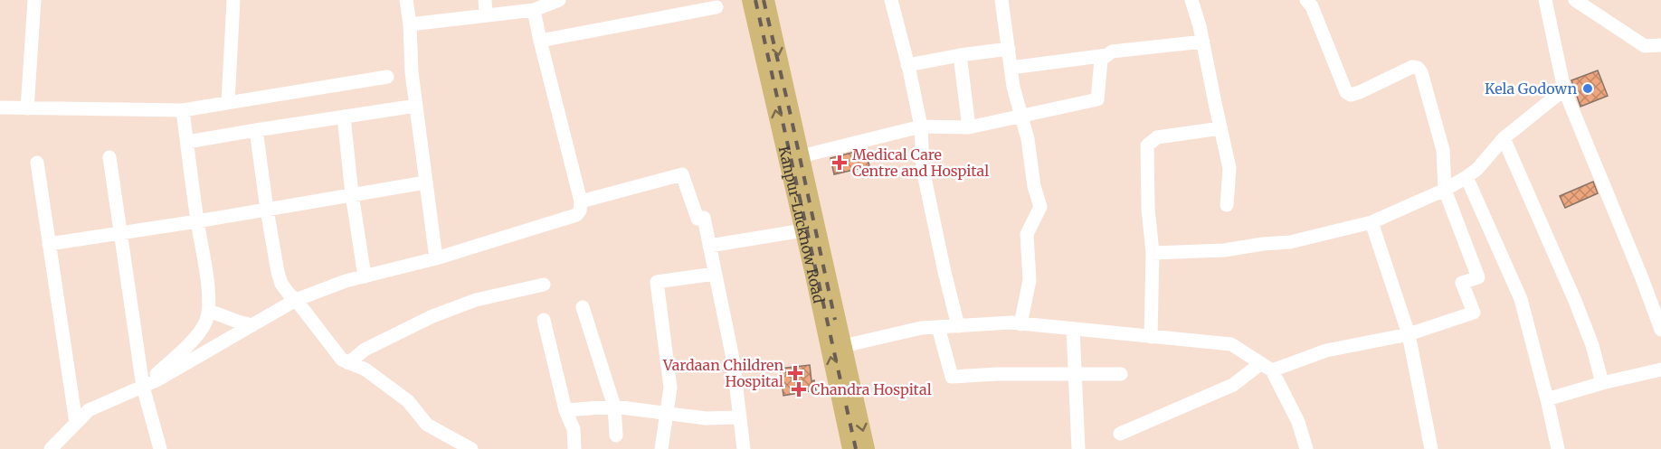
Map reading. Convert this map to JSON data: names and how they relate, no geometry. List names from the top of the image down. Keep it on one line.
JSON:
{"streets":{"main road":["Kanpur-Lucknow Road"]},"places":{"other":["Kela Godown"],"health":["Medical Care Centre and Hospital","Vardaan Children Hospital","Chandra Hospital"]}}
